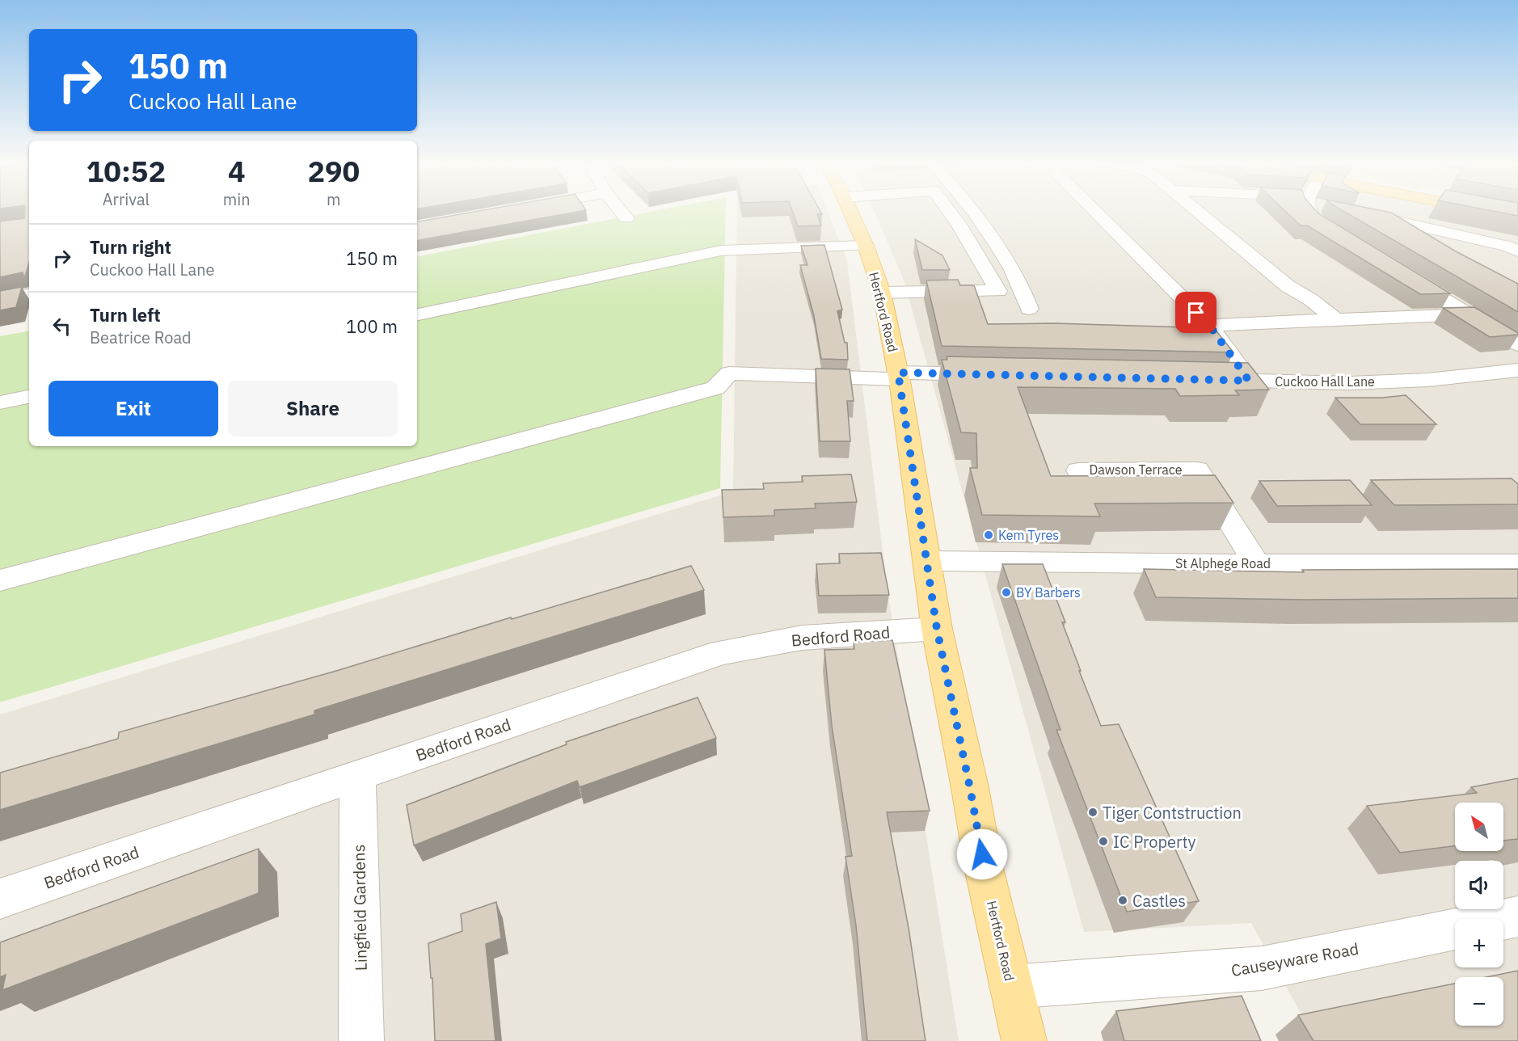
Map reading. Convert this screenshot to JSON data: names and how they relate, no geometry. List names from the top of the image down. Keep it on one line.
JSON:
{"streets":{"main road":["Hertford Road"],"street":["Cuckoo Hall Lane","Dawson Terrace","St Alphege Road","Bedford Road","Lingfield Gardens","Causeyware Road"]},"crossings":[["Hertford Road","St Alphege Road"],["Hertford Road","Bedford Road"],["Hertford Road","Causeyware Road"],["Dawson Terrace","St Alphege Road"],["Bedford Road","Lingfield Gardens"]],"places":["Kem Tyres","BY Barbers","Tiger Contstruction","IC Property","Castles"],"north":"top left","page":{"turn":["150 m","Cuckoo Hall Lane"],"eta":["10:52","Arrival","4","min","290","m"],"list":[{"name":"Turn right","note":"Cuckoo Hall Lane","value":"150 m"},{"name":"Turn left","note":"Beatrice Road","value":"100 m"}],"buttons":["Exit","Share"],"map_buttons":["+","−"]}}
